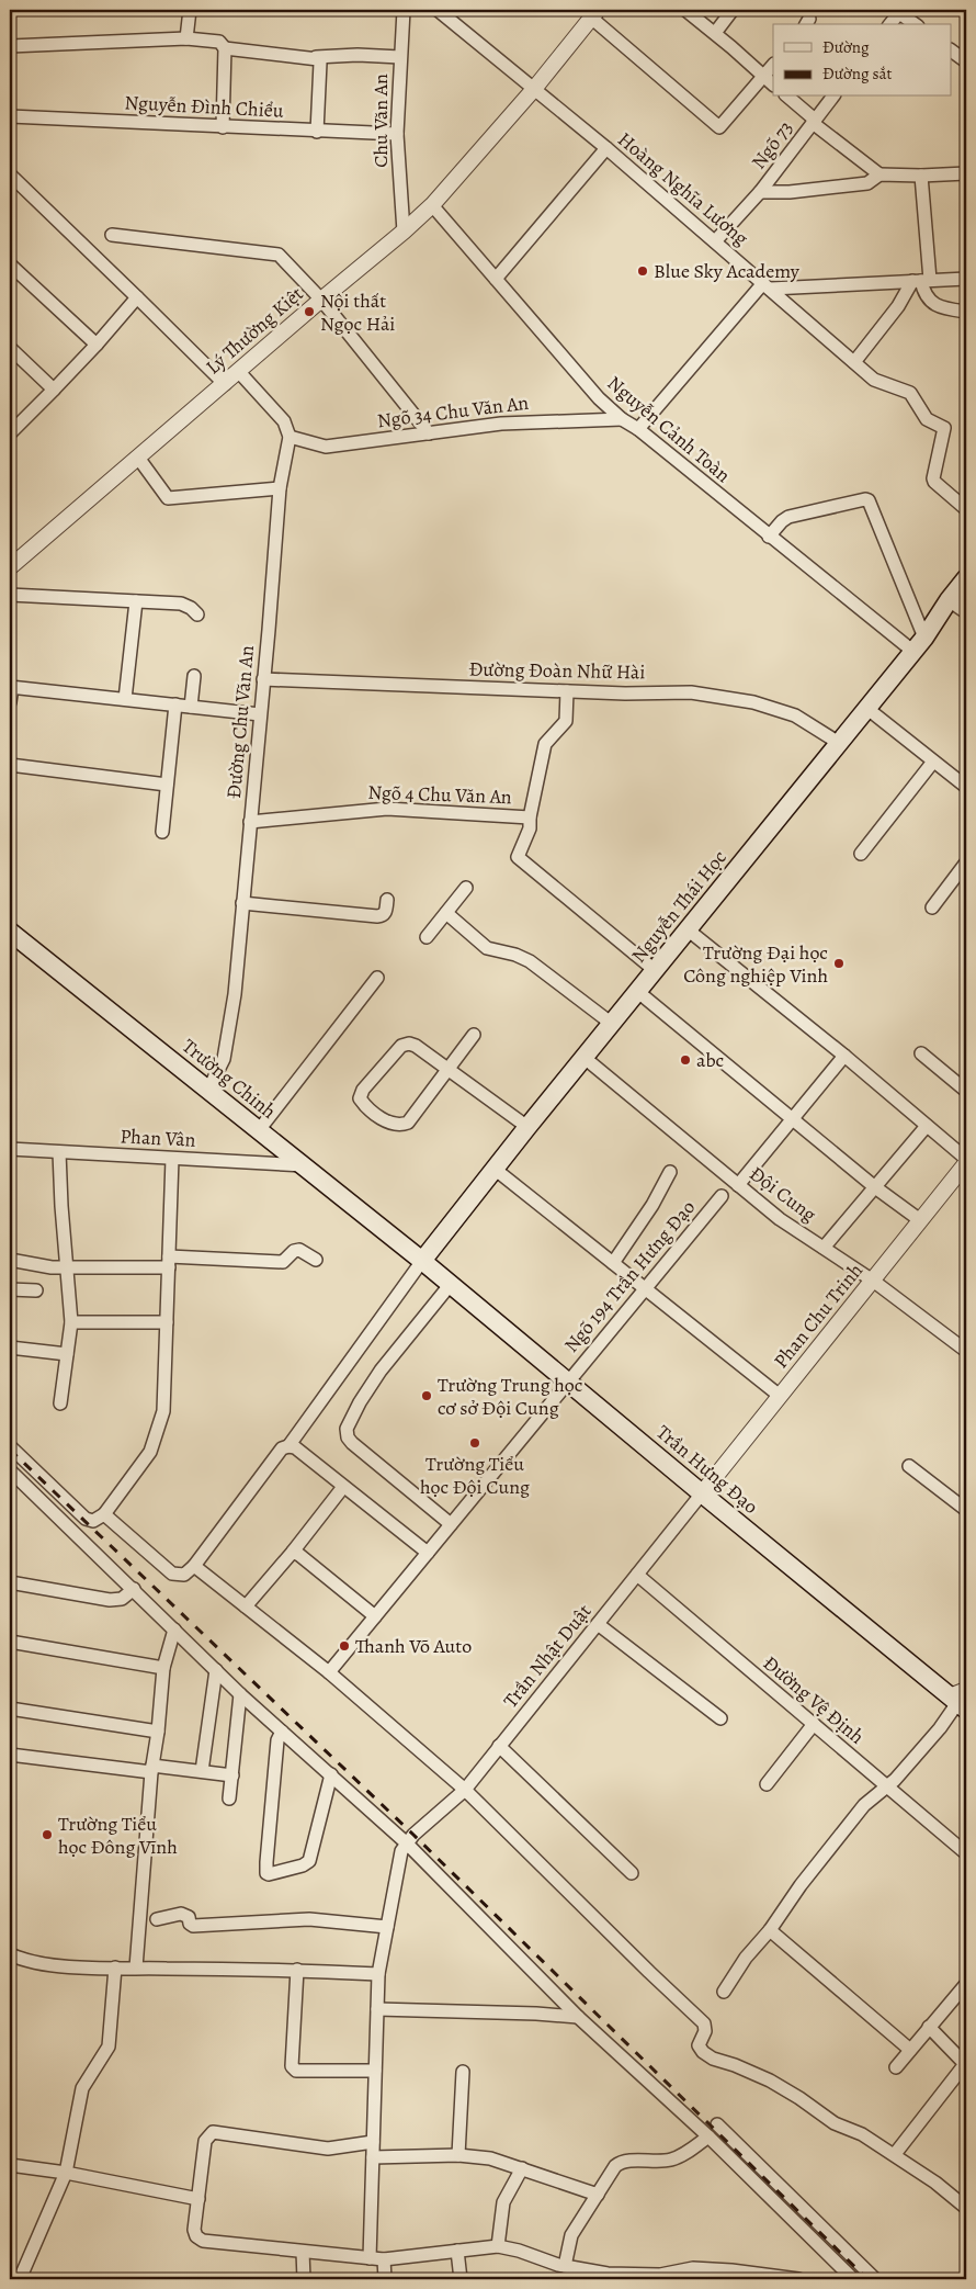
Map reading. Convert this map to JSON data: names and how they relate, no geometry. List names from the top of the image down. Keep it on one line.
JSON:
{"streets":{"main road":["Nguyễn Thái Học","Trường Chinh","Trần Hưng Đạo"],"street":["Nguyễn Đình Chiểu","Chu Văn An","Ngõ 73","Hoàng Nghĩa Lương","Lý Thường Kiệt","Ngõ 34 Chu Văn An","Nguyễn Cảnh Toàn","Đường Đoàn Nhữ Hài","Đường Chu Văn An","Ngõ 4 Chu Văn An","Phan Vân","Đội Cung","Ngõ 194 Trần Hưng Đạo","Phan Chu Trinh","Trần Nhật Duật","Đường Vệ Định"]},"crossings":[["Nguyễn Đình Chiểu","Chu Văn An"],["Chu Văn An","Lý Thường Kiệt"],["Ngõ 73","Hoàng Nghĩa Lương"],["Hoàng Nghĩa Lương","Lý Thường Kiệt"],["Lý Thường Kiệt","Nguyễn Cảnh Toàn"],["Ngõ 34 Chu Văn An","Nguyễn Cảnh Toàn"],["Ngõ 34 Chu Văn An","Đường Chu Văn An"],["Nguyễn Cảnh Toàn","Nguyễn Thái Học"],["Đường Đoàn Nhữ Hài","Đường Chu Văn An"],["Đường Đoàn Nhữ Hài","Nguyễn Thái Học"],["Đường Chu Văn An","Ngõ 4 Chu Văn An"],["Đường Chu Văn An","Trường Chinh"],["Nguyễn Thái Học","Trường Chinh"],["Nguyễn Thái Học","Đội Cung"],["Nguyễn Thái Học","Trần Hưng Đạo"],["Trường Chinh","Phan Vân"],["Trường Chinh","Trần Hưng Đạo"],["Đội Cung","Phan Chu Trinh"],["Ngõ 194 Trần Hưng Đạo","Trần Hưng Đạo"],["Phan Chu Trinh","Trần Hưng Đạo"],["Phan Chu Trinh","Trần Nhật Duật"],["Trần Hưng Đạo","Trần Nhật Duật"],["Trần Nhật Duật","Đường Vệ Định"]],"places":["Blue Sky Academy","Nội thất Ngọc Hải","Trường Đại học Công nghiệp Vinh","abc","Trường Trung học cơ sở Đội Cung","Trường Tiểu học Đội Cung","Thanh Võ Auto","Trường Tiểu học Đông Vĩnh"],"legend":["Đường","Đường sắt"]}
